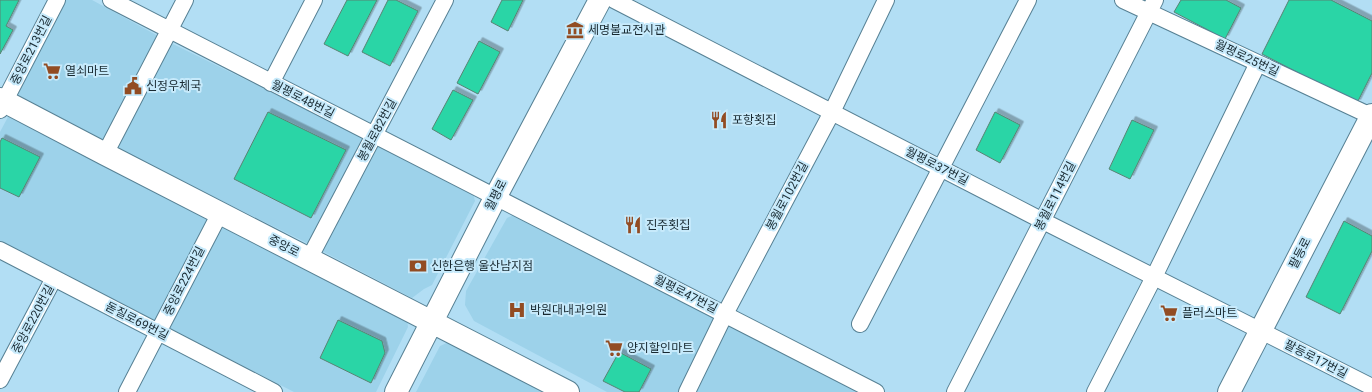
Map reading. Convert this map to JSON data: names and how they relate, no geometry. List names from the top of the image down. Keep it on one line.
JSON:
{"streets":{"main road":["월평로","중앙로","팔등로"],"street":["중앙로213번길","월평로25번길","월평로48번길","봉월로82번길","월평로37번길","봉월로102번길","봉월로114번길","중앙로224번길","월평로47번길","중앙로220번길","돋질로69번길","팔등로17번길"]},"crossings":[["중앙로213번길","중앙로"],["월평로25번길","봉월로114번길"],["월평로25번길","팔등로"],["월평로48번길","봉월로82번길"],["월평로48번길","월평로"],["월평로48번길","월평로47번길"],["봉월로82번길","중앙로"],["월평로37번길","봉월로102번길"],["월평로37번길","봉월로114번길"],["월평로37번길","팔등로"],["월평로37번길","팔등로17번길"],["월평로","중앙로"],["월평로","월평로47번길"],["봉월로102번길","월평로47번길"],["중앙로","중앙로224번길"],["팔등로","팔등로17번길"],["중앙로224번길","돋질로69번길"],["중앙로220번길","돋질로69번길"]],"places":{"museum":["세명불교전시관"],"supermarket":["열쇠마트","플러스마트","양지할인마트"],"public building":["신정우체국"],"restaurant":["포항횟집","진주횟집"],"bank":["신한은행 울산남지점"],"hospital":["박원대내과의원"]}}
